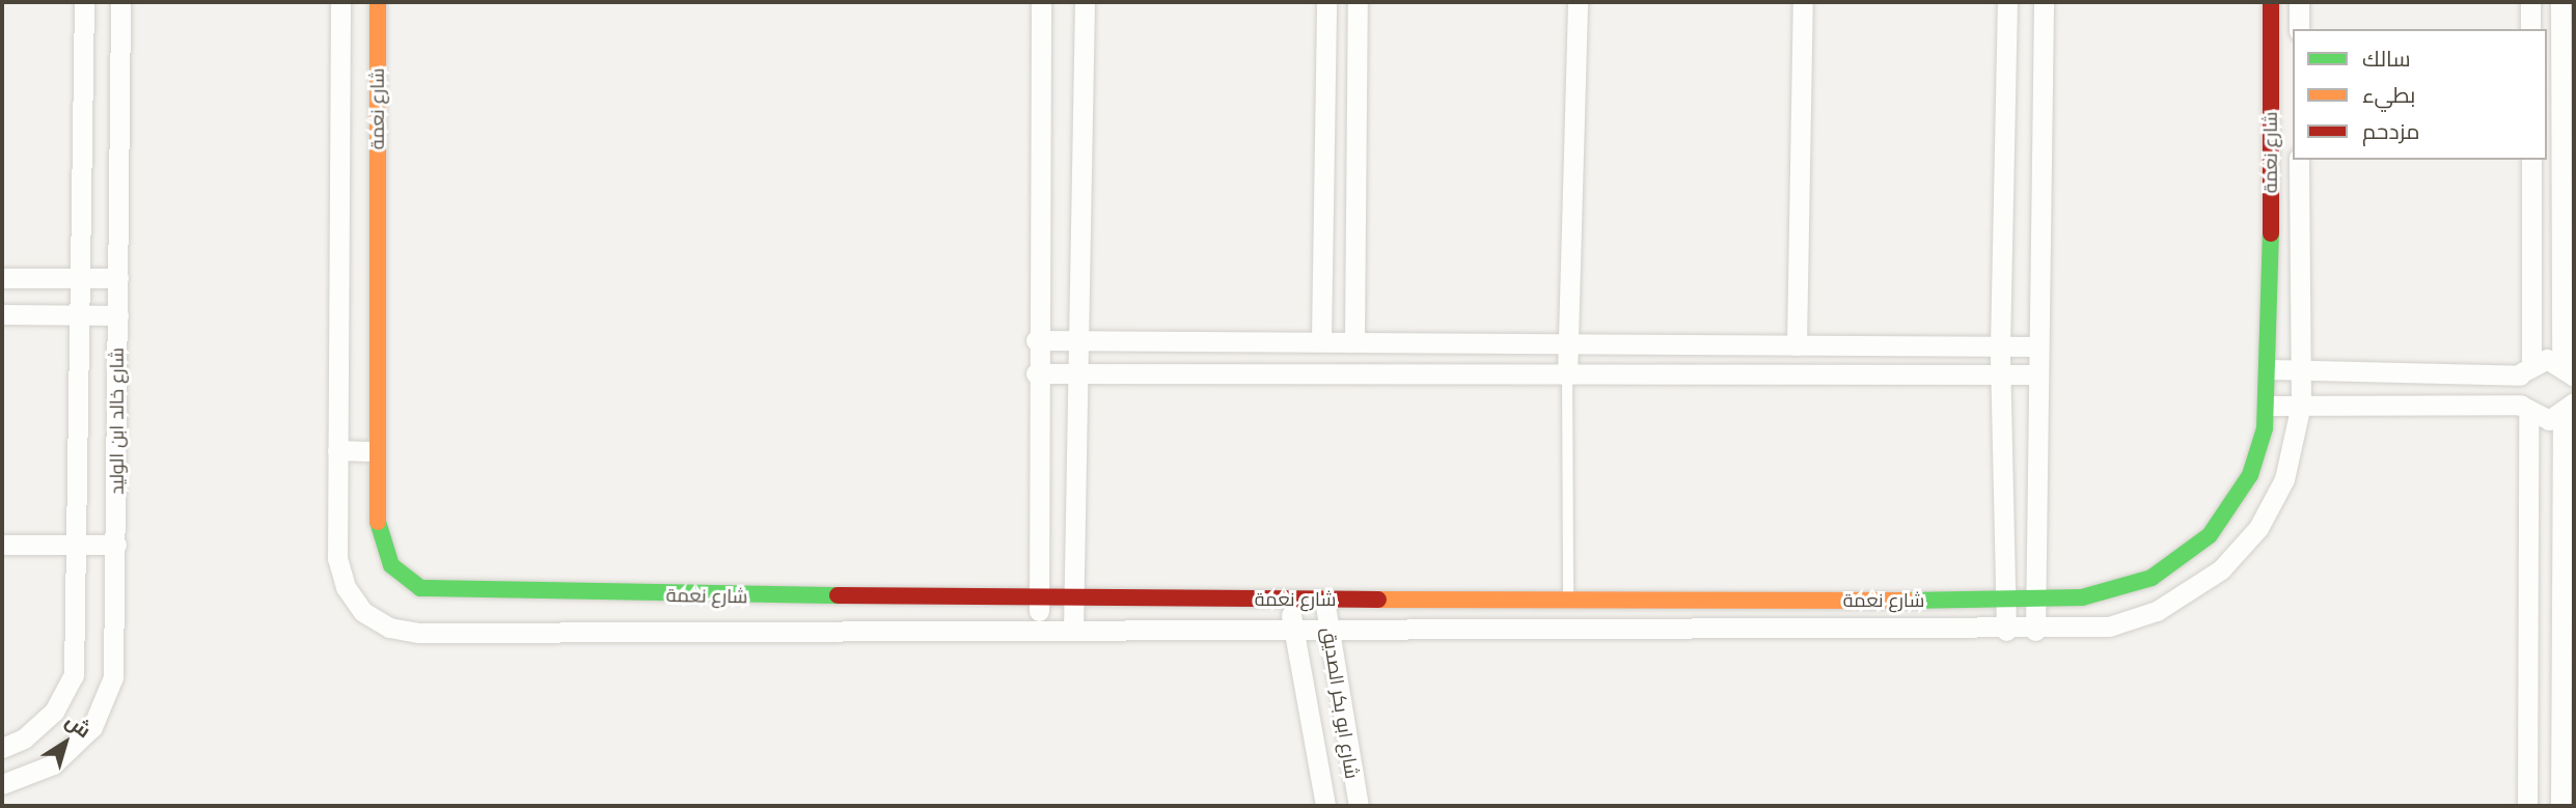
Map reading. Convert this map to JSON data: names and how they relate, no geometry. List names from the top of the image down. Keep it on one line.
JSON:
{"streets":{"street":["شارع نعمة","شارع خالد ابن الوليد","شارع ابو بكر الصديق"]},"crossings":[["شارع نعمة","شارع ابو بكر الصديق"]],"legend":["سالك","بطيء","مزدحم"],"north":"top right"}
